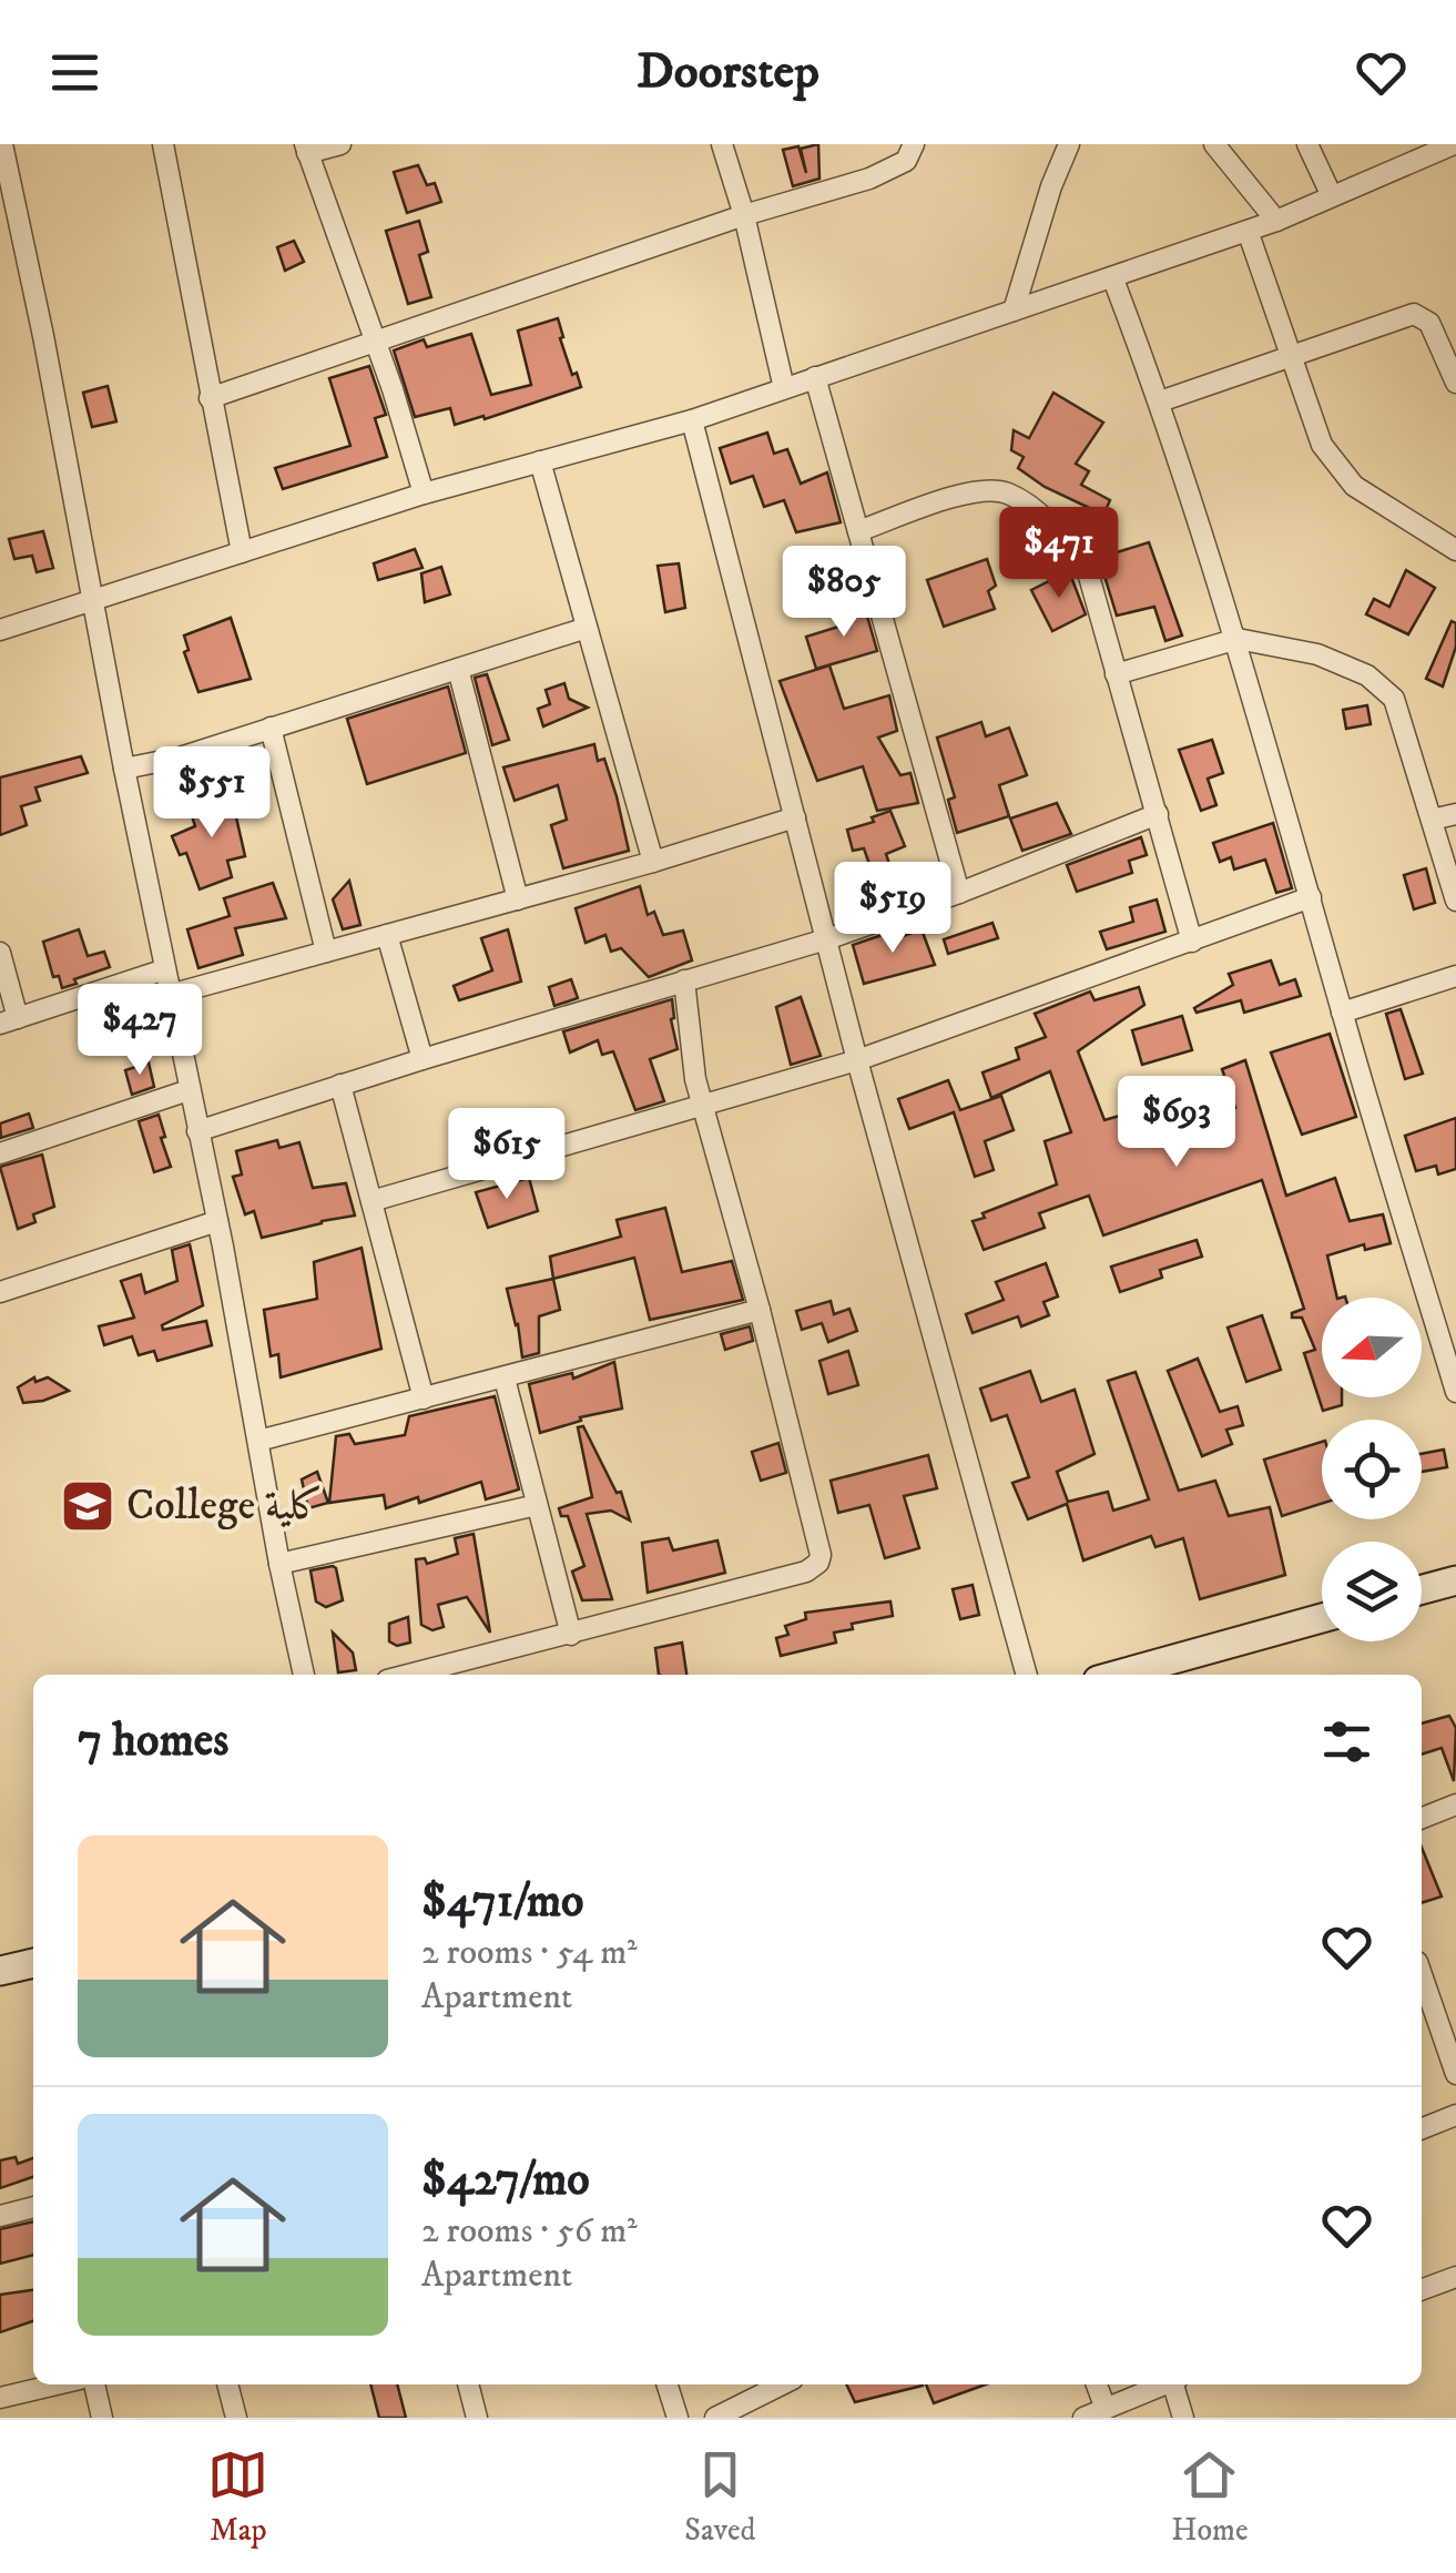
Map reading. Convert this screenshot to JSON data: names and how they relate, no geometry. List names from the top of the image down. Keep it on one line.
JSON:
{"places":{"school or university":["College كلية"]},"north":"left","page":{"header":"Doorstep","price":["$471","$805","$551","$519","$427","$693","$615"],"heading":"7 homes","list":[{"name":"$471/mo","note":"2 rooms · 54 m² · Apartment"},{"name":"$427/mo","note":"2 rooms · 56 m² · Apartment"}],"tabs":["Map","Saved","Home"]}}
